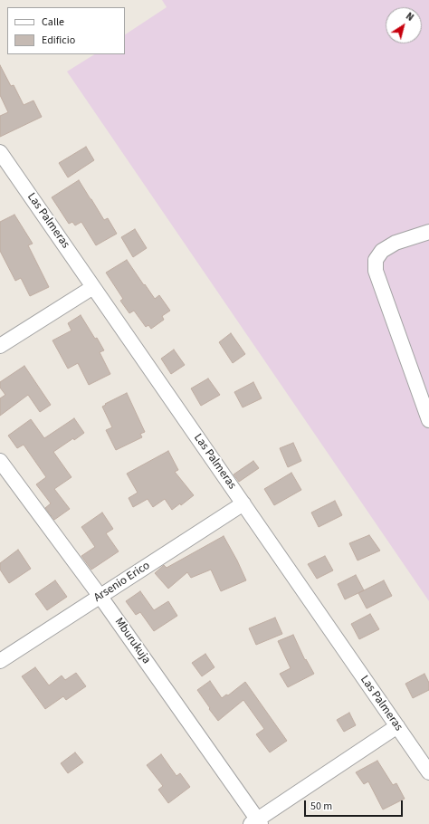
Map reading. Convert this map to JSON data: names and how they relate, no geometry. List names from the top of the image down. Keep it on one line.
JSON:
{"streets":{"street":["Las Palmeras","Arsenio Erico","Mburukuja"]},"crossings":[["Las Palmeras","Arsenio Erico"],["Arsenio Erico","Mburukuja"]],"legend":["Calle","Edificio"],"scale_bar":"50 m","north":"top right"}
